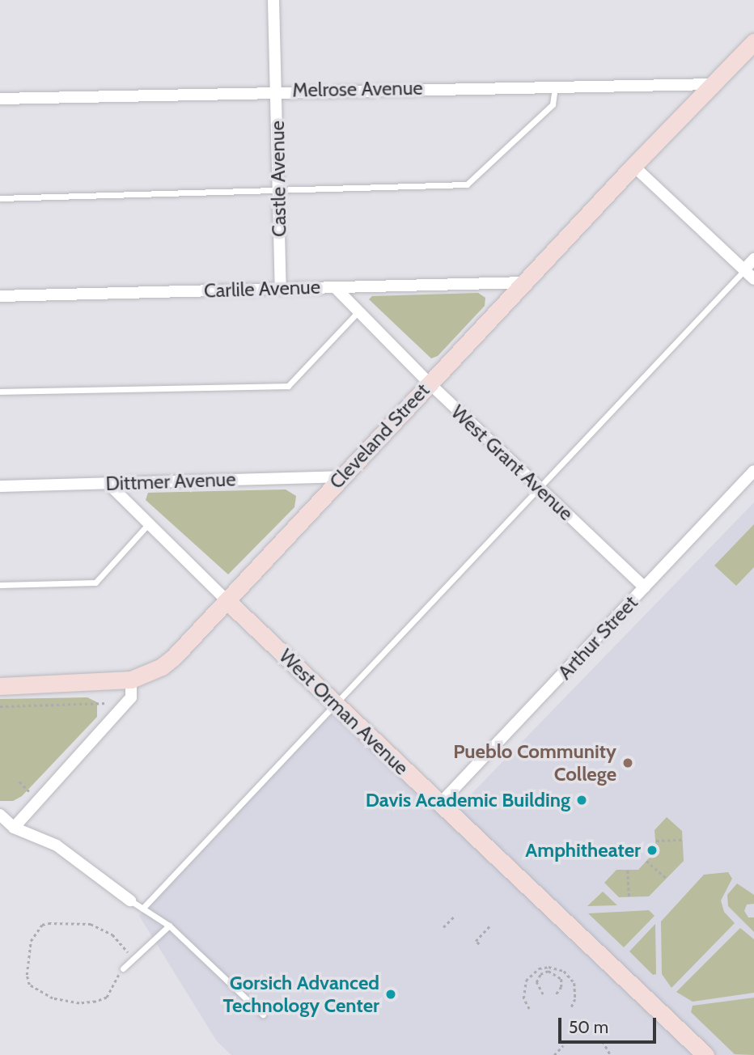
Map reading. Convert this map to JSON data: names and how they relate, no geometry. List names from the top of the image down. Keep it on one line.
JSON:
{"streets":{"street":["Melrose Avenue","Castle Avenue","Carlile Avenue","Cleveland Street","West Grant Avenue","Dittmer Avenue","Arthur Street","West Orman Avenue"]},"crossings":[["Melrose Avenue","Castle Avenue"],["Melrose Avenue","Cleveland Street"],["Castle Avenue","Carlile Avenue"],["Carlile Avenue","Cleveland Street"],["Carlile Avenue","West Grant Avenue"],["Cleveland Street","West Grant Avenue"],["Cleveland Street","Dittmer Avenue"],["Cleveland Street","West Orman Avenue"],["West Grant Avenue","Arthur Street"],["Dittmer Avenue","West Orman Avenue"],["Arthur Street","West Orman Avenue"]],"places":["Pueblo Community College","Davis Academic Building","Amphitheater","Gorsich Advanced Technology Center"],"scale_bar":"50 m"}
